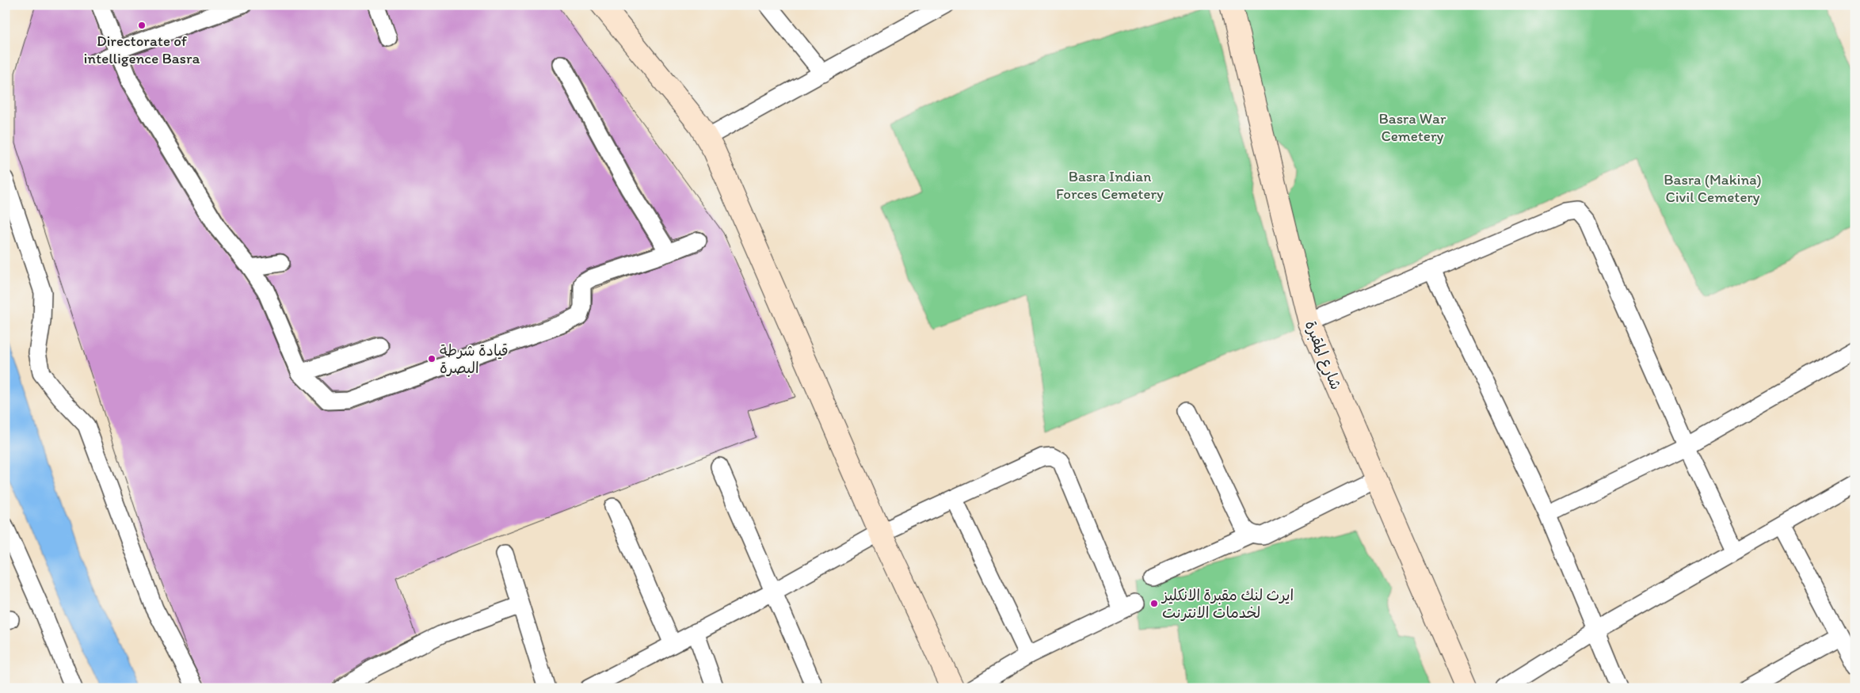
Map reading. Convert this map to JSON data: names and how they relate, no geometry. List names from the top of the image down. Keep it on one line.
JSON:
{"streets":{"street":["شارع المقبرة"]},"parks":["Basra War Cemetery","Basra Indian Forces Cemetery","Basra (Makina) Civil Cemetery"],"places":["Directorate of intelligence Basra","قيادة شرطة البصرة","ايرث لنك مقبرة الانكليز لخدمات الانترنت"]}
